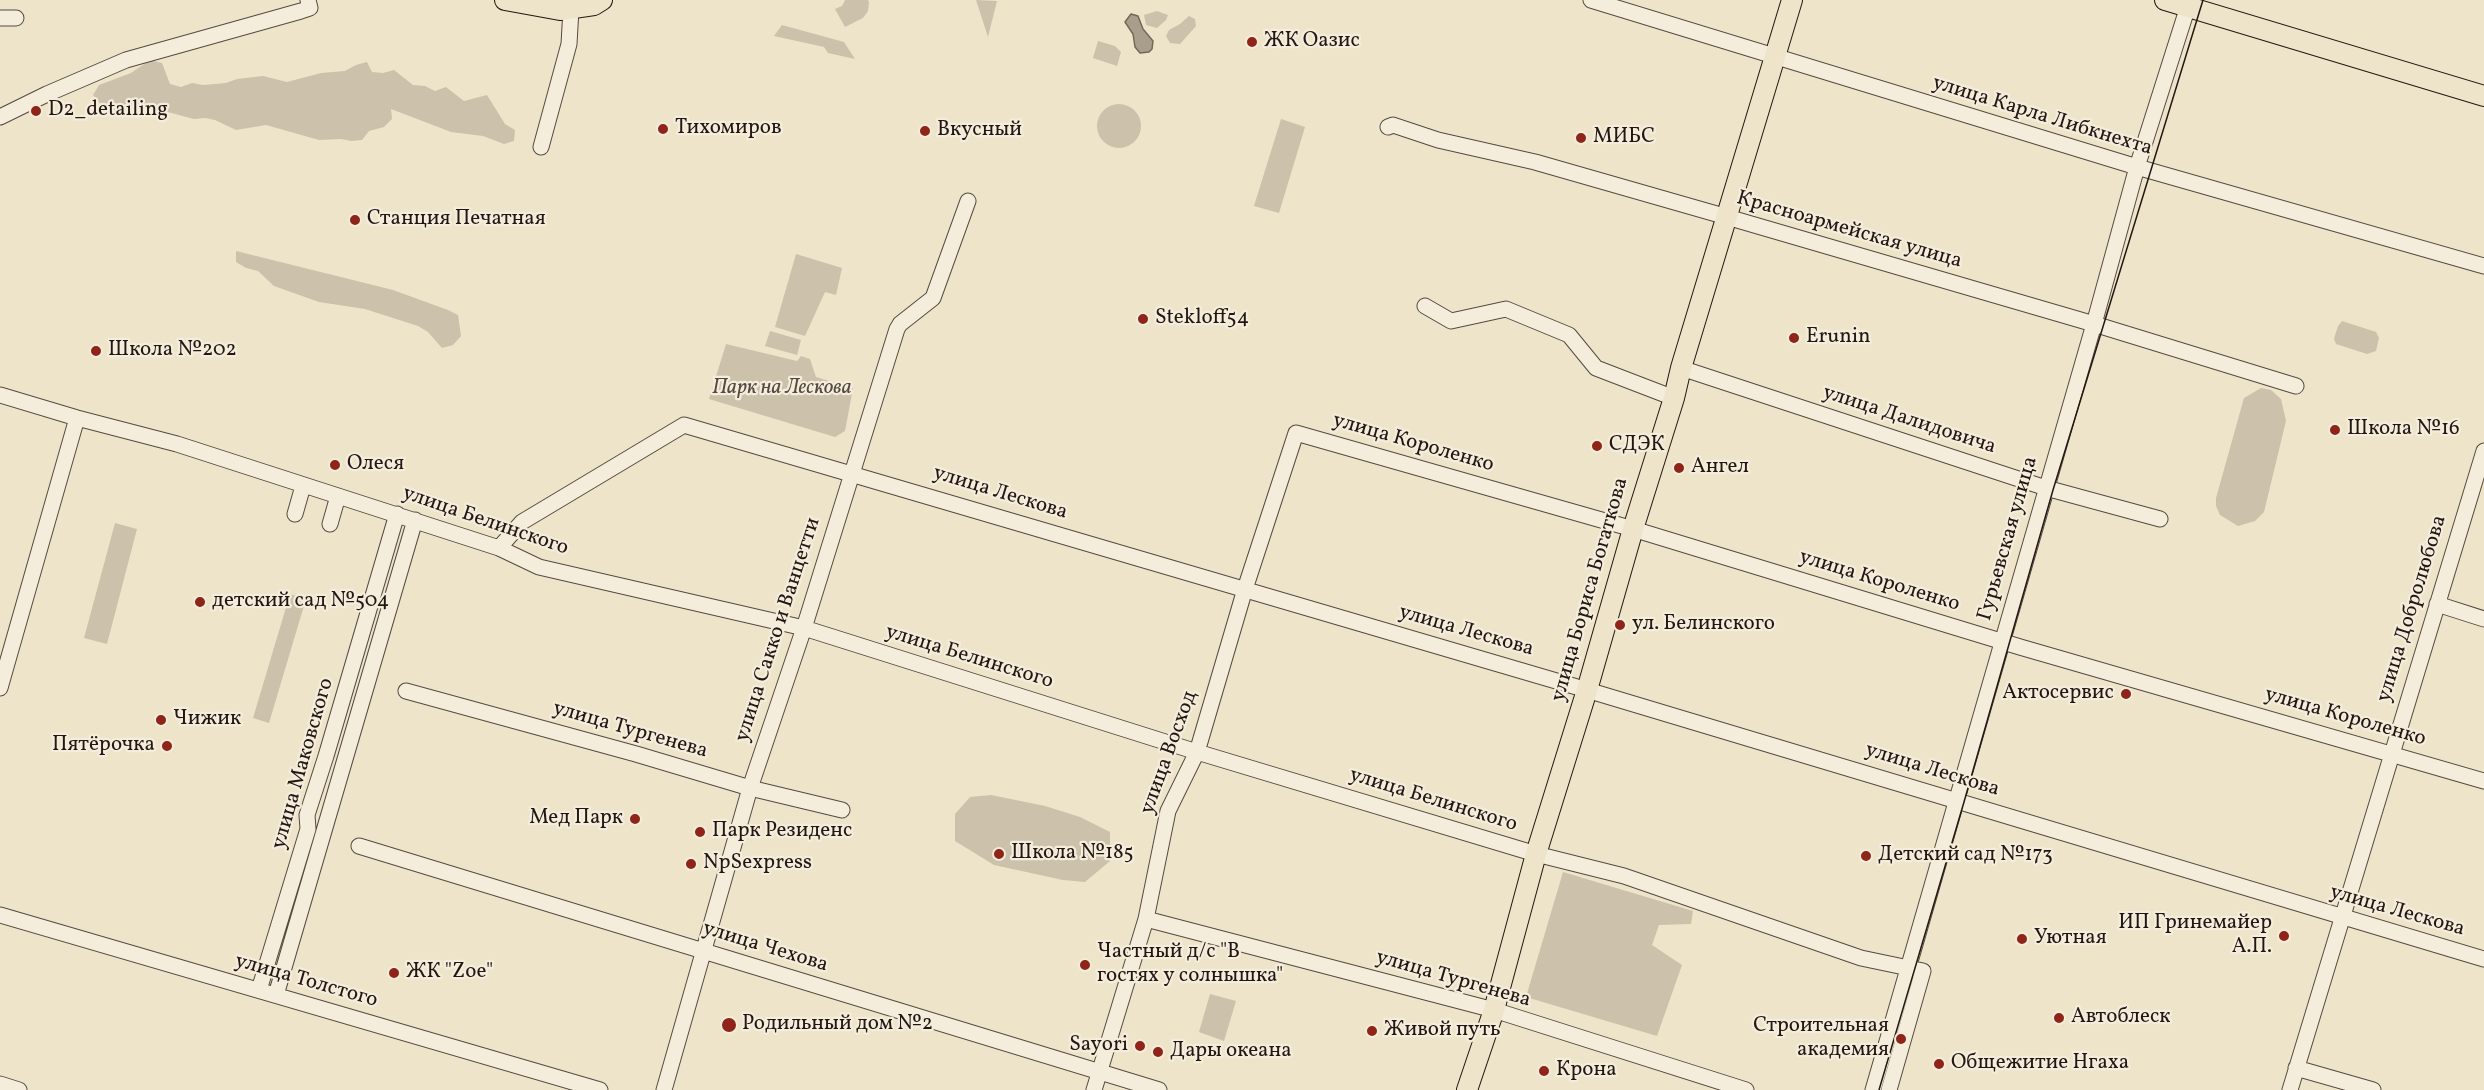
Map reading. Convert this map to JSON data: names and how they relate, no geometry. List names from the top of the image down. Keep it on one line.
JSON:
{"streets":{"main road":["улица Бориса Богаткова"],"street":["улица Карла Либкнехта","Красноармейская улица","улица Далидовича","улица Короленко","улица Лескова","улица Белинского","Гурьевская улица","улица Добролюбова","улица Сакко и Ванцетти","улица Тургенева","улица Восход","улица Маковского","улица Чехова","улица Толстого"]},"crossings":[["улица Карла Либкнехта","Гурьевская улица"],["улица Карла Либкнехта","улица Бориса Богаткова"],["Красноармейская улица","Гурьевская улица"],["Красноармейская улица","улица Бориса Богаткова"],["улица Далидовича","Гурьевская улица"],["улица Далидовича","улица Бориса Богаткова"],["улица Короленко","Гурьевская улица"],["улица Короленко","улица Бориса Богаткова"],["улица Короленко","улица Добролюбова"],["улица Короленко","улица Восход"],["улица Лескова","улица Белинского"],["улица Лескова","Гурьевская улица"],["улица Лескова","улица Бориса Богаткова"],["улица Лескова","улица Добролюбова"],["улица Лескова","улица Сакко и Ванцетти"],["улица Лескова","улица Восход"],["улица Белинского","Гурьевская улица"],["улица Белинского","улица Бориса Богаткова"],["улица Белинского","улица Сакко и Ванцетти"],["улица Белинского","улица Восход"],["улица Белинского","улица Маковского"],["улица Бориса Богаткова","улица Тургенева"],["улица Сакко и Ванцетти","улица Тургенева"],["улица Сакко и Ванцетти","улица Чехова"],["улица Тургенева","улица Восход"],["улица Восход","улица Чехова"],["улица Маковского","улица Толстого"]],"parks":["Парк на Лескова"],"places":["ЖК Оазис","D2_detailing","Тихомиров","Вкусный","МИБС","Станция Печатная","Stekloff54","Erunin","Школа №202","Школа №16","СДЭК","Олеся","Ангел","детский сад №504","ул. Белинского","Актосервис","Чижик","Пятёрочка","Мед Парк","Парк Резиденс","Школа №185","Детский сад №173","NpSexpress","ИП Гринемайер А.П.","Уютная","Частный д/c \"В гостях у солнышка\"","ЖК \"Zoe\"","Автоблеск","Родильный дом №2","Живой путь","Строительная академия","Sayori","Дары океана","Общежитие Нгаха","Крона"]}
